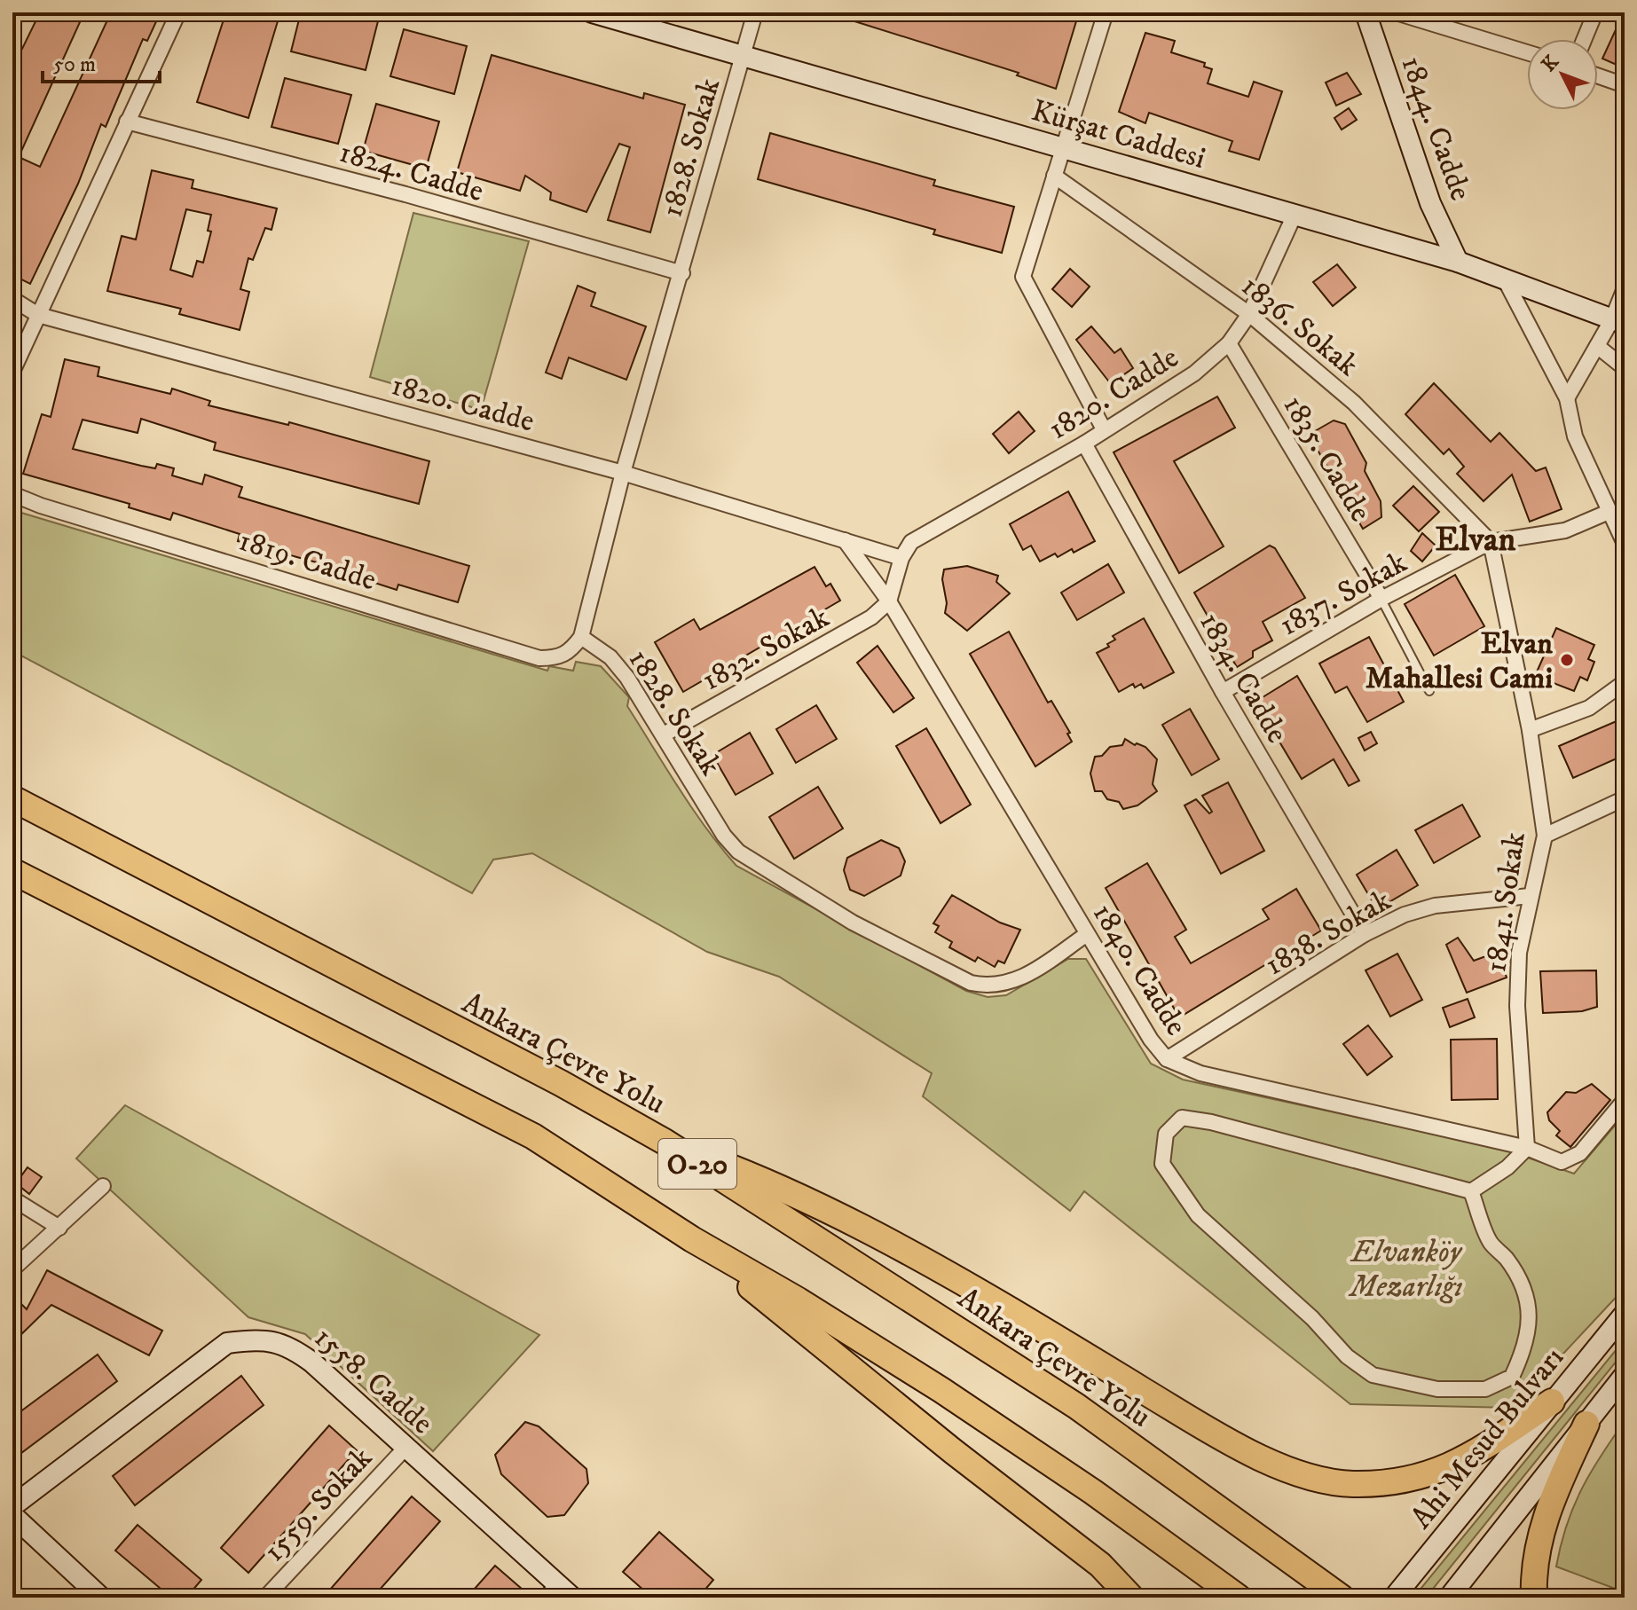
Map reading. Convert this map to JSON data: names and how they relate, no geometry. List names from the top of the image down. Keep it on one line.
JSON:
{"streets":{"highway":["Ankara Çevre Yolu","O-20"],"street":["1844. Cadde","Kürşat Caddesi","1828. Sokak","1824. Cadde","1836. Sokak","1820. Cadde","1835. Cadde","1819. Cadde","1837. Sokak","1832. Sokak","1834. Cadde","1841. Sokak","1838. Sokak","1840. Cadde","1558. Cadde","Ahi Mesud Bulvarı","1559. Sokak"]},"crossings":[["1844. Cadde","Kürşat Caddesi"],["Kürşat Caddesi","1828. Sokak"],["Kürşat Caddesi","1820. Cadde"],["1828. Sokak","1824. Cadde"],["1828. Sokak","1820. Cadde"],["1828. Sokak","1819. Cadde"],["1828. Sokak","1832. Sokak"],["1828. Sokak","1840. Cadde"],["1836. Sokak","1820. Cadde"],["1836. Sokak","1837. Sokak"],["1836. Sokak","1841. Sokak"],["1820. Cadde","1835. Cadde"],["1820. Cadde","1832. Sokak"],["1820. Cadde","1834. Cadde"],["1820. Cadde","1840. Cadde"],["1835. Cadde","1837. Sokak"],["1837. Sokak","1834. Cadde"],["1837. Sokak","1841. Sokak"],["1832. Sokak","1840. Cadde"],["1834. Cadde","1838. Sokak"],["1841. Sokak","1838. Sokak"],["1841. Sokak","1840. Cadde"],["1838. Sokak","1840. Cadde"],["1558. Cadde","1559. Sokak"]],"districts":["Elvan"],"parks":["Elvanköy Mezarlığı"],"places":["Elvan Mahallesi Cami"],"scale_bar":"50 m","north":"top left"}
